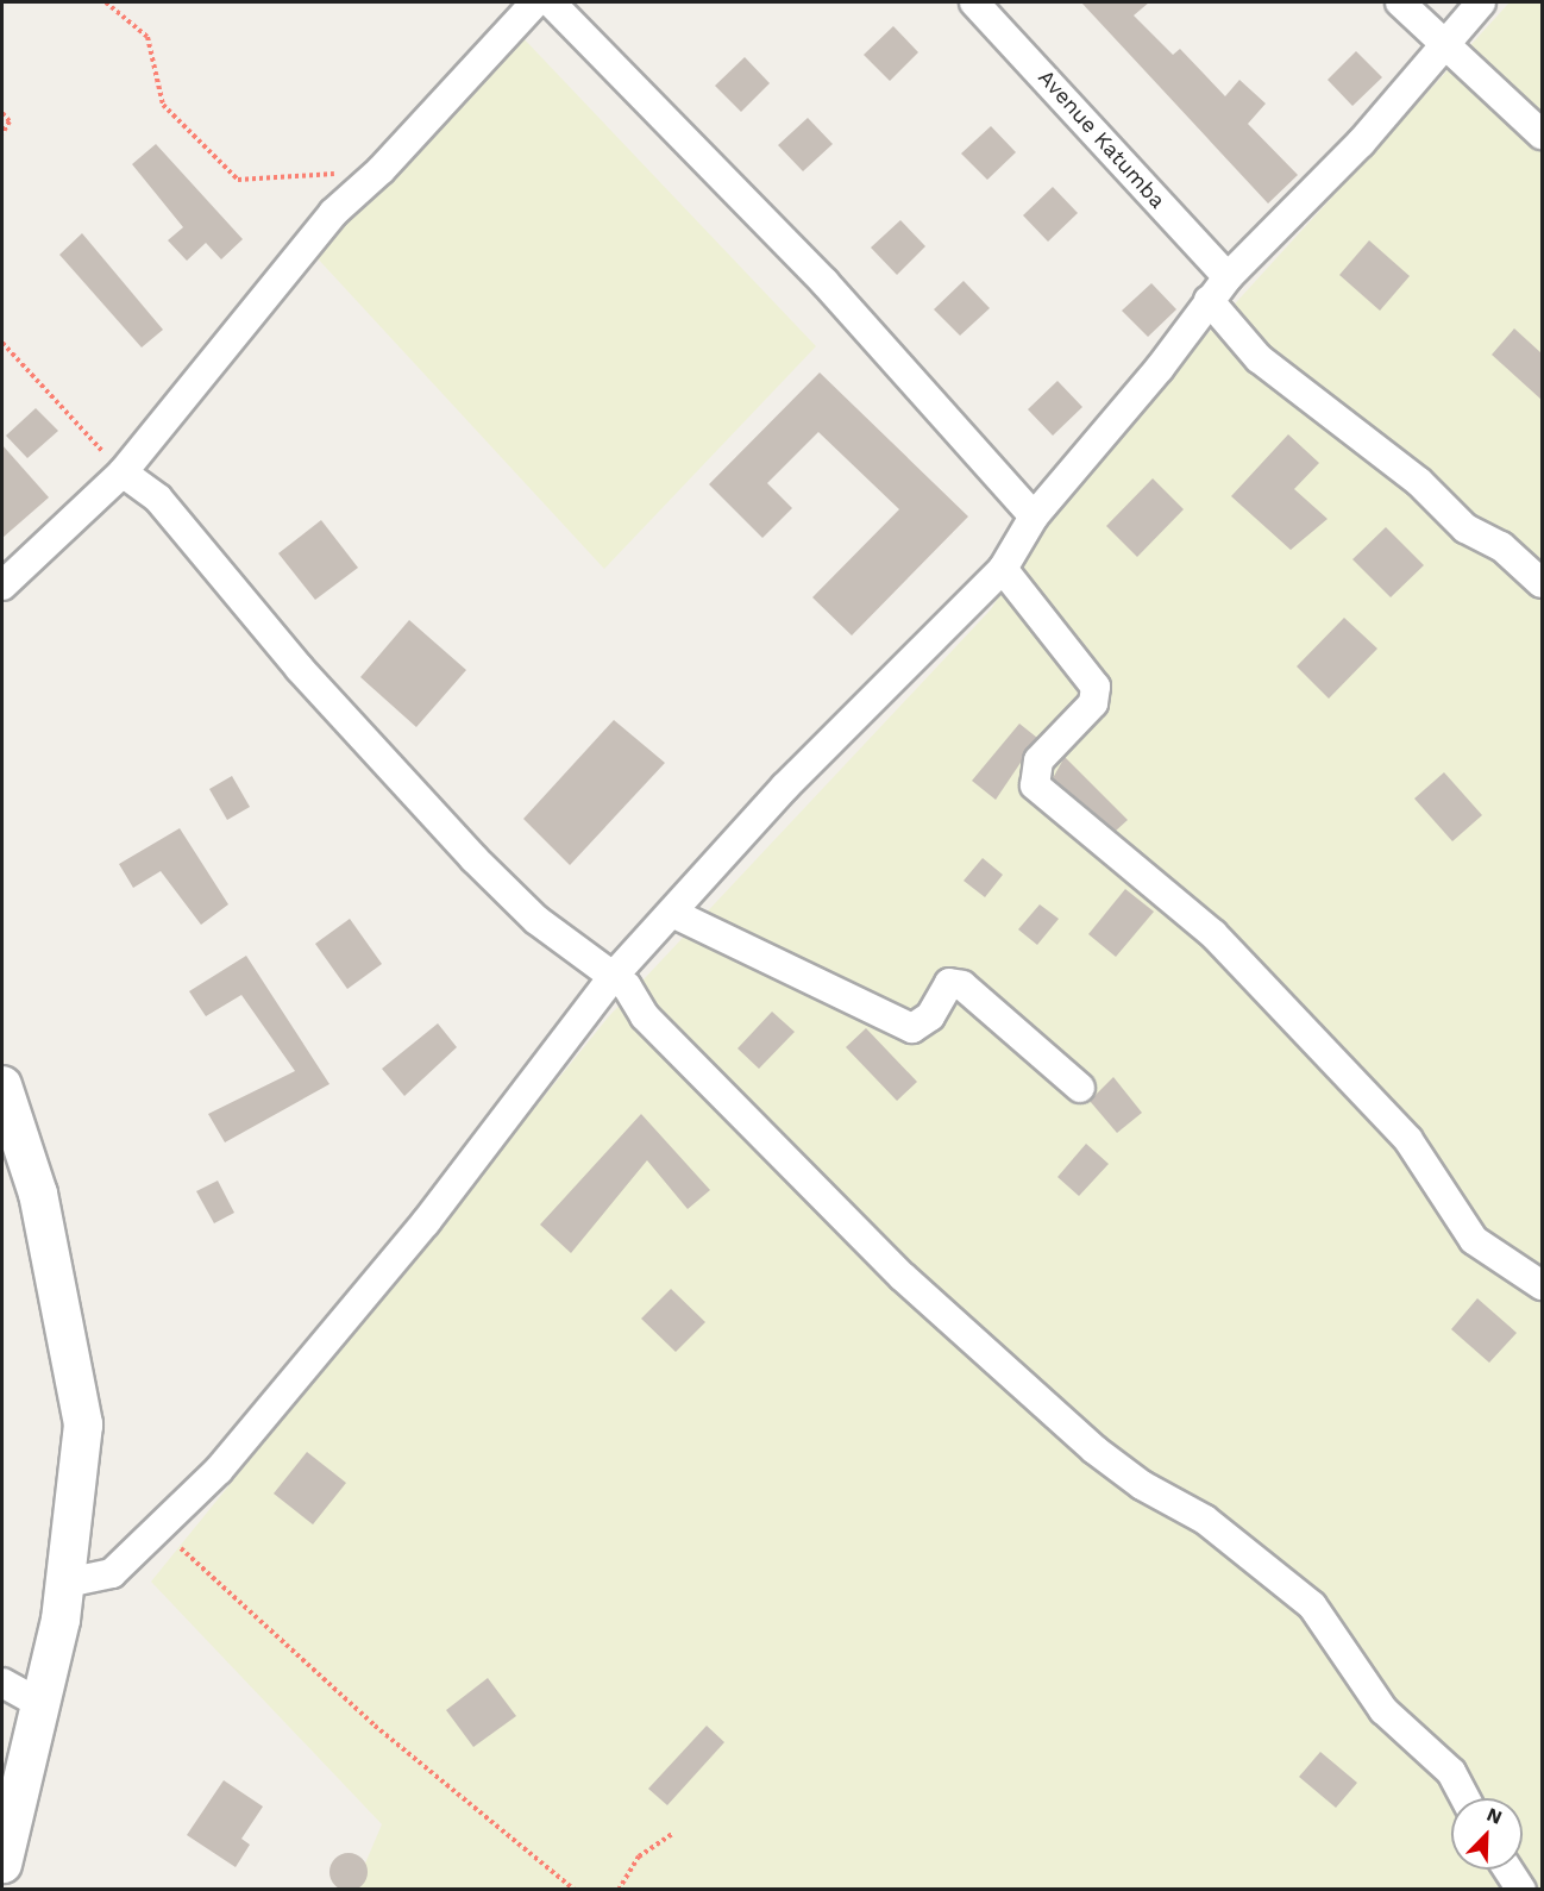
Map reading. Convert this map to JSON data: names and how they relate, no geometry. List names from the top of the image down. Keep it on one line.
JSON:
{"streets":{"street":["Avenue Katumba"]},"north":"top right"}
